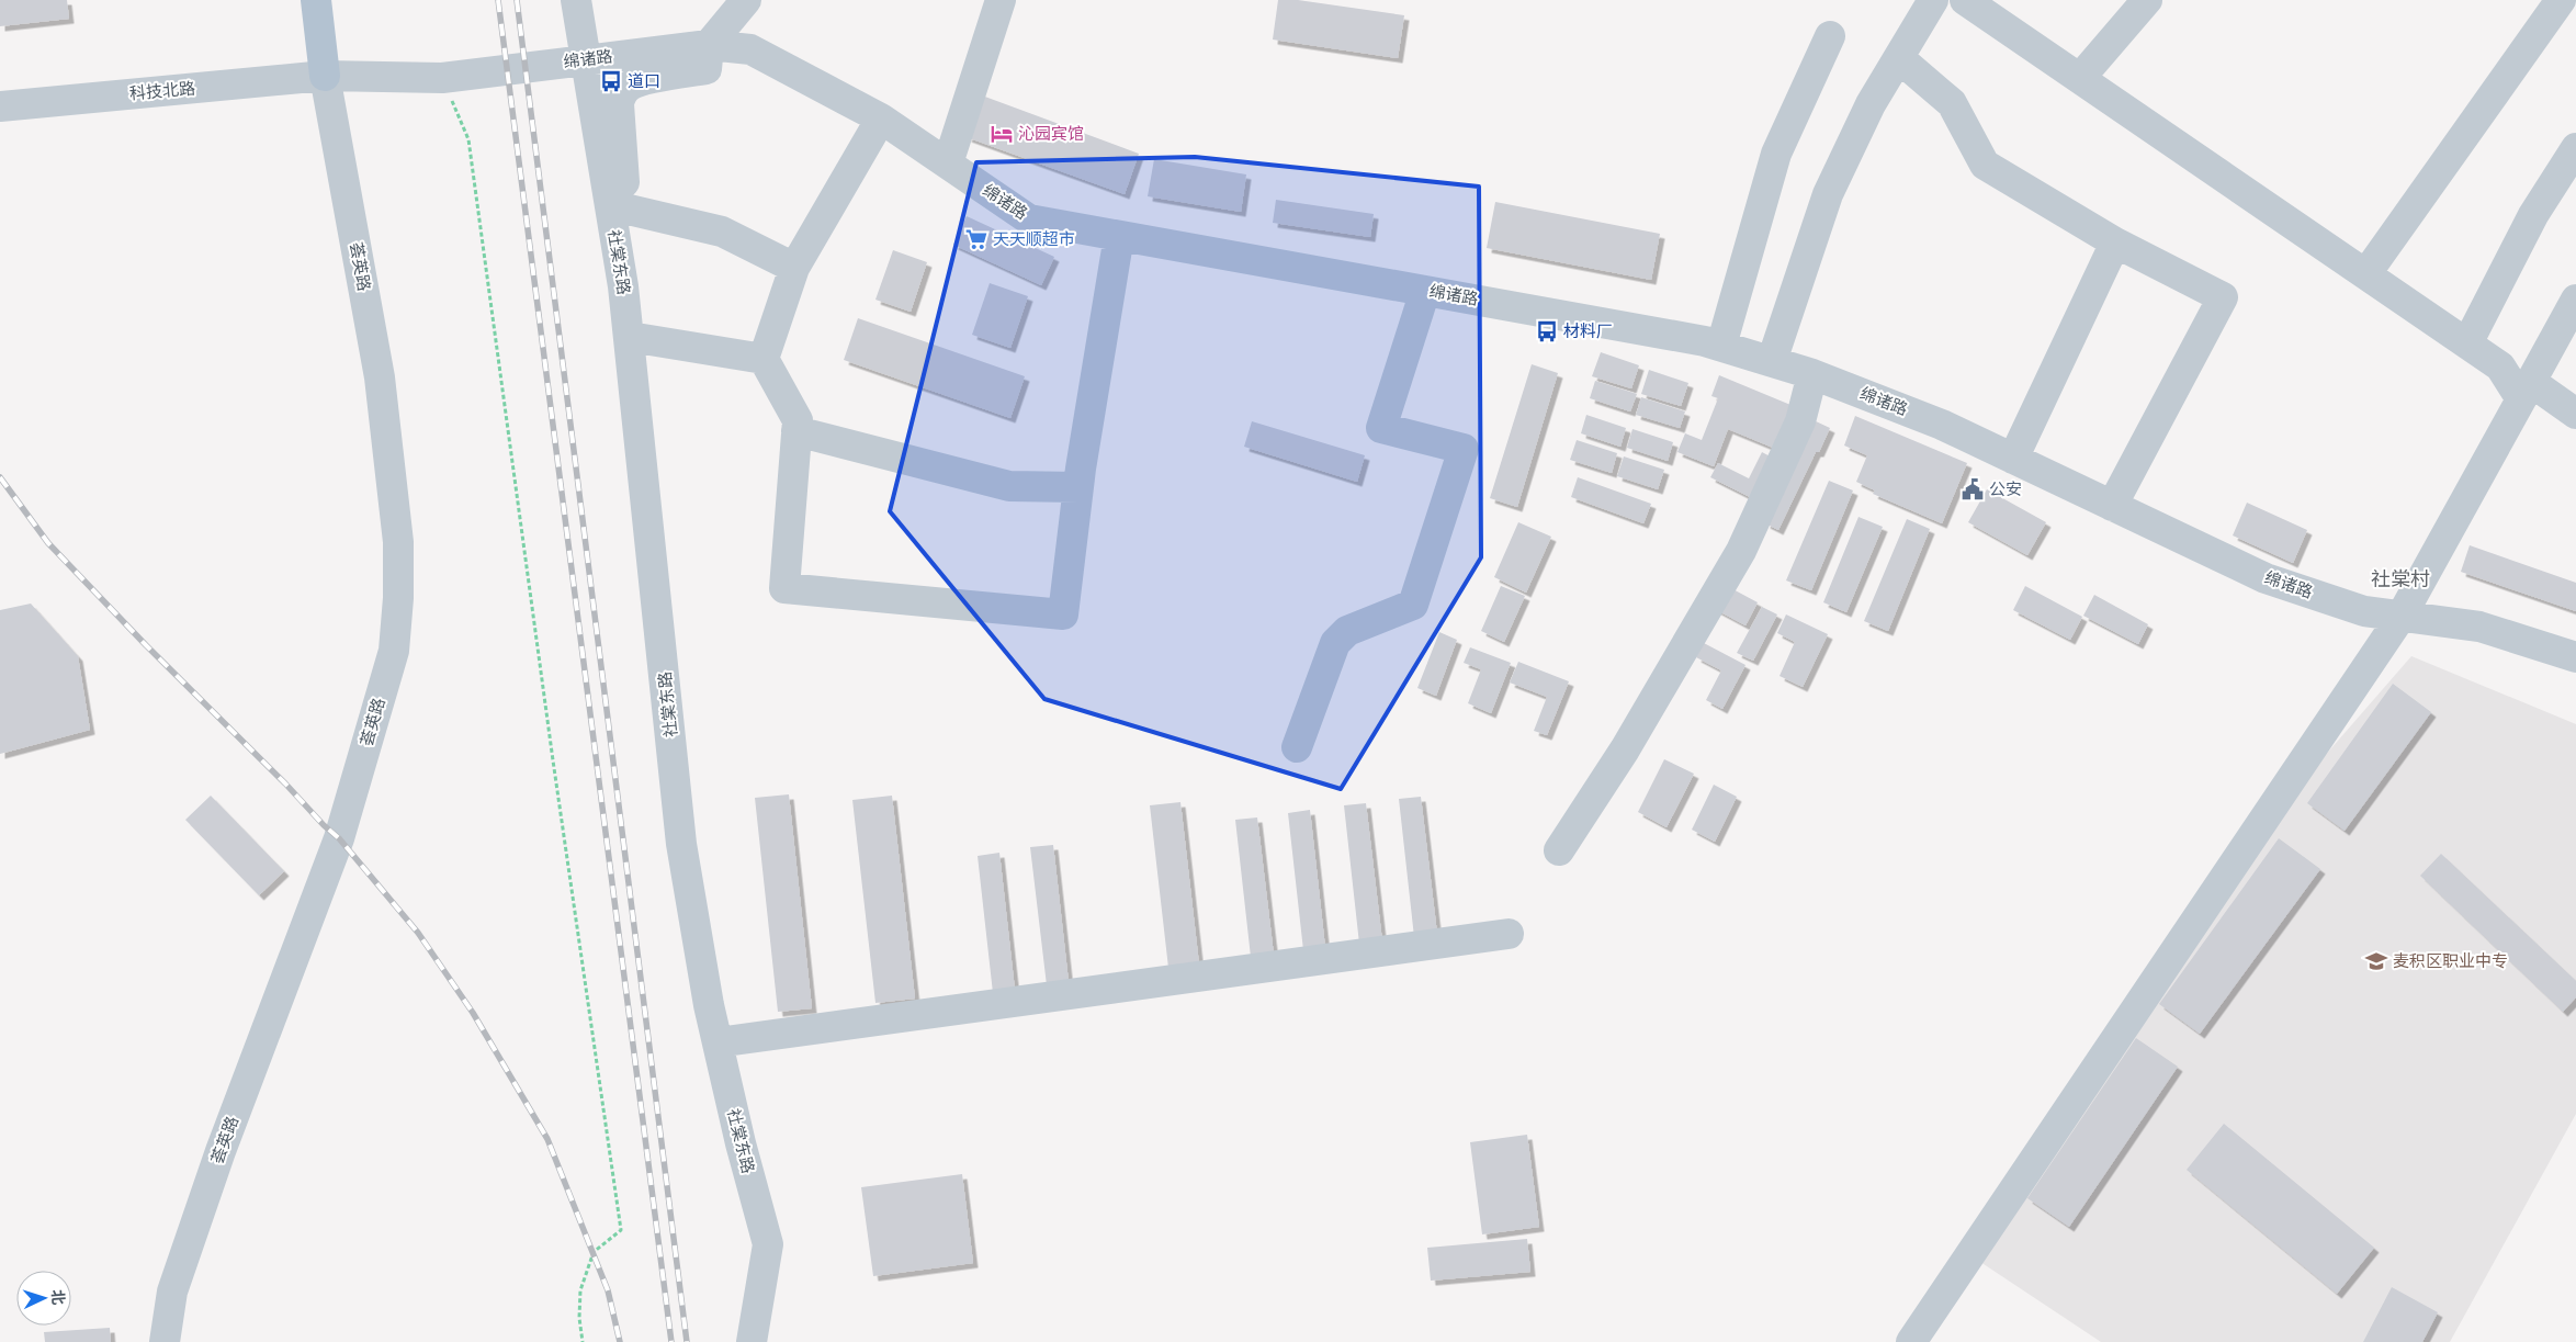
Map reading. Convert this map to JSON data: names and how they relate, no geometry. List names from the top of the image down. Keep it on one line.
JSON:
{"streets":{"street":["绵诸路","科技北路","社棠东路","荟英路"]},"crossings":[["绵诸路","科技北路"],["绵诸路","社棠东路"],["绵诸路","荟英路"],["科技北路","荟英路"]],"districts":["社棠村"],"places":{"bus stop":["道口","材料厂"],"hotel":["沁园宾馆"],"supermarket":["天天顺超市"],"public building":["公安"],"school or university":["麦积区职业中专"]},"north":"right"}
